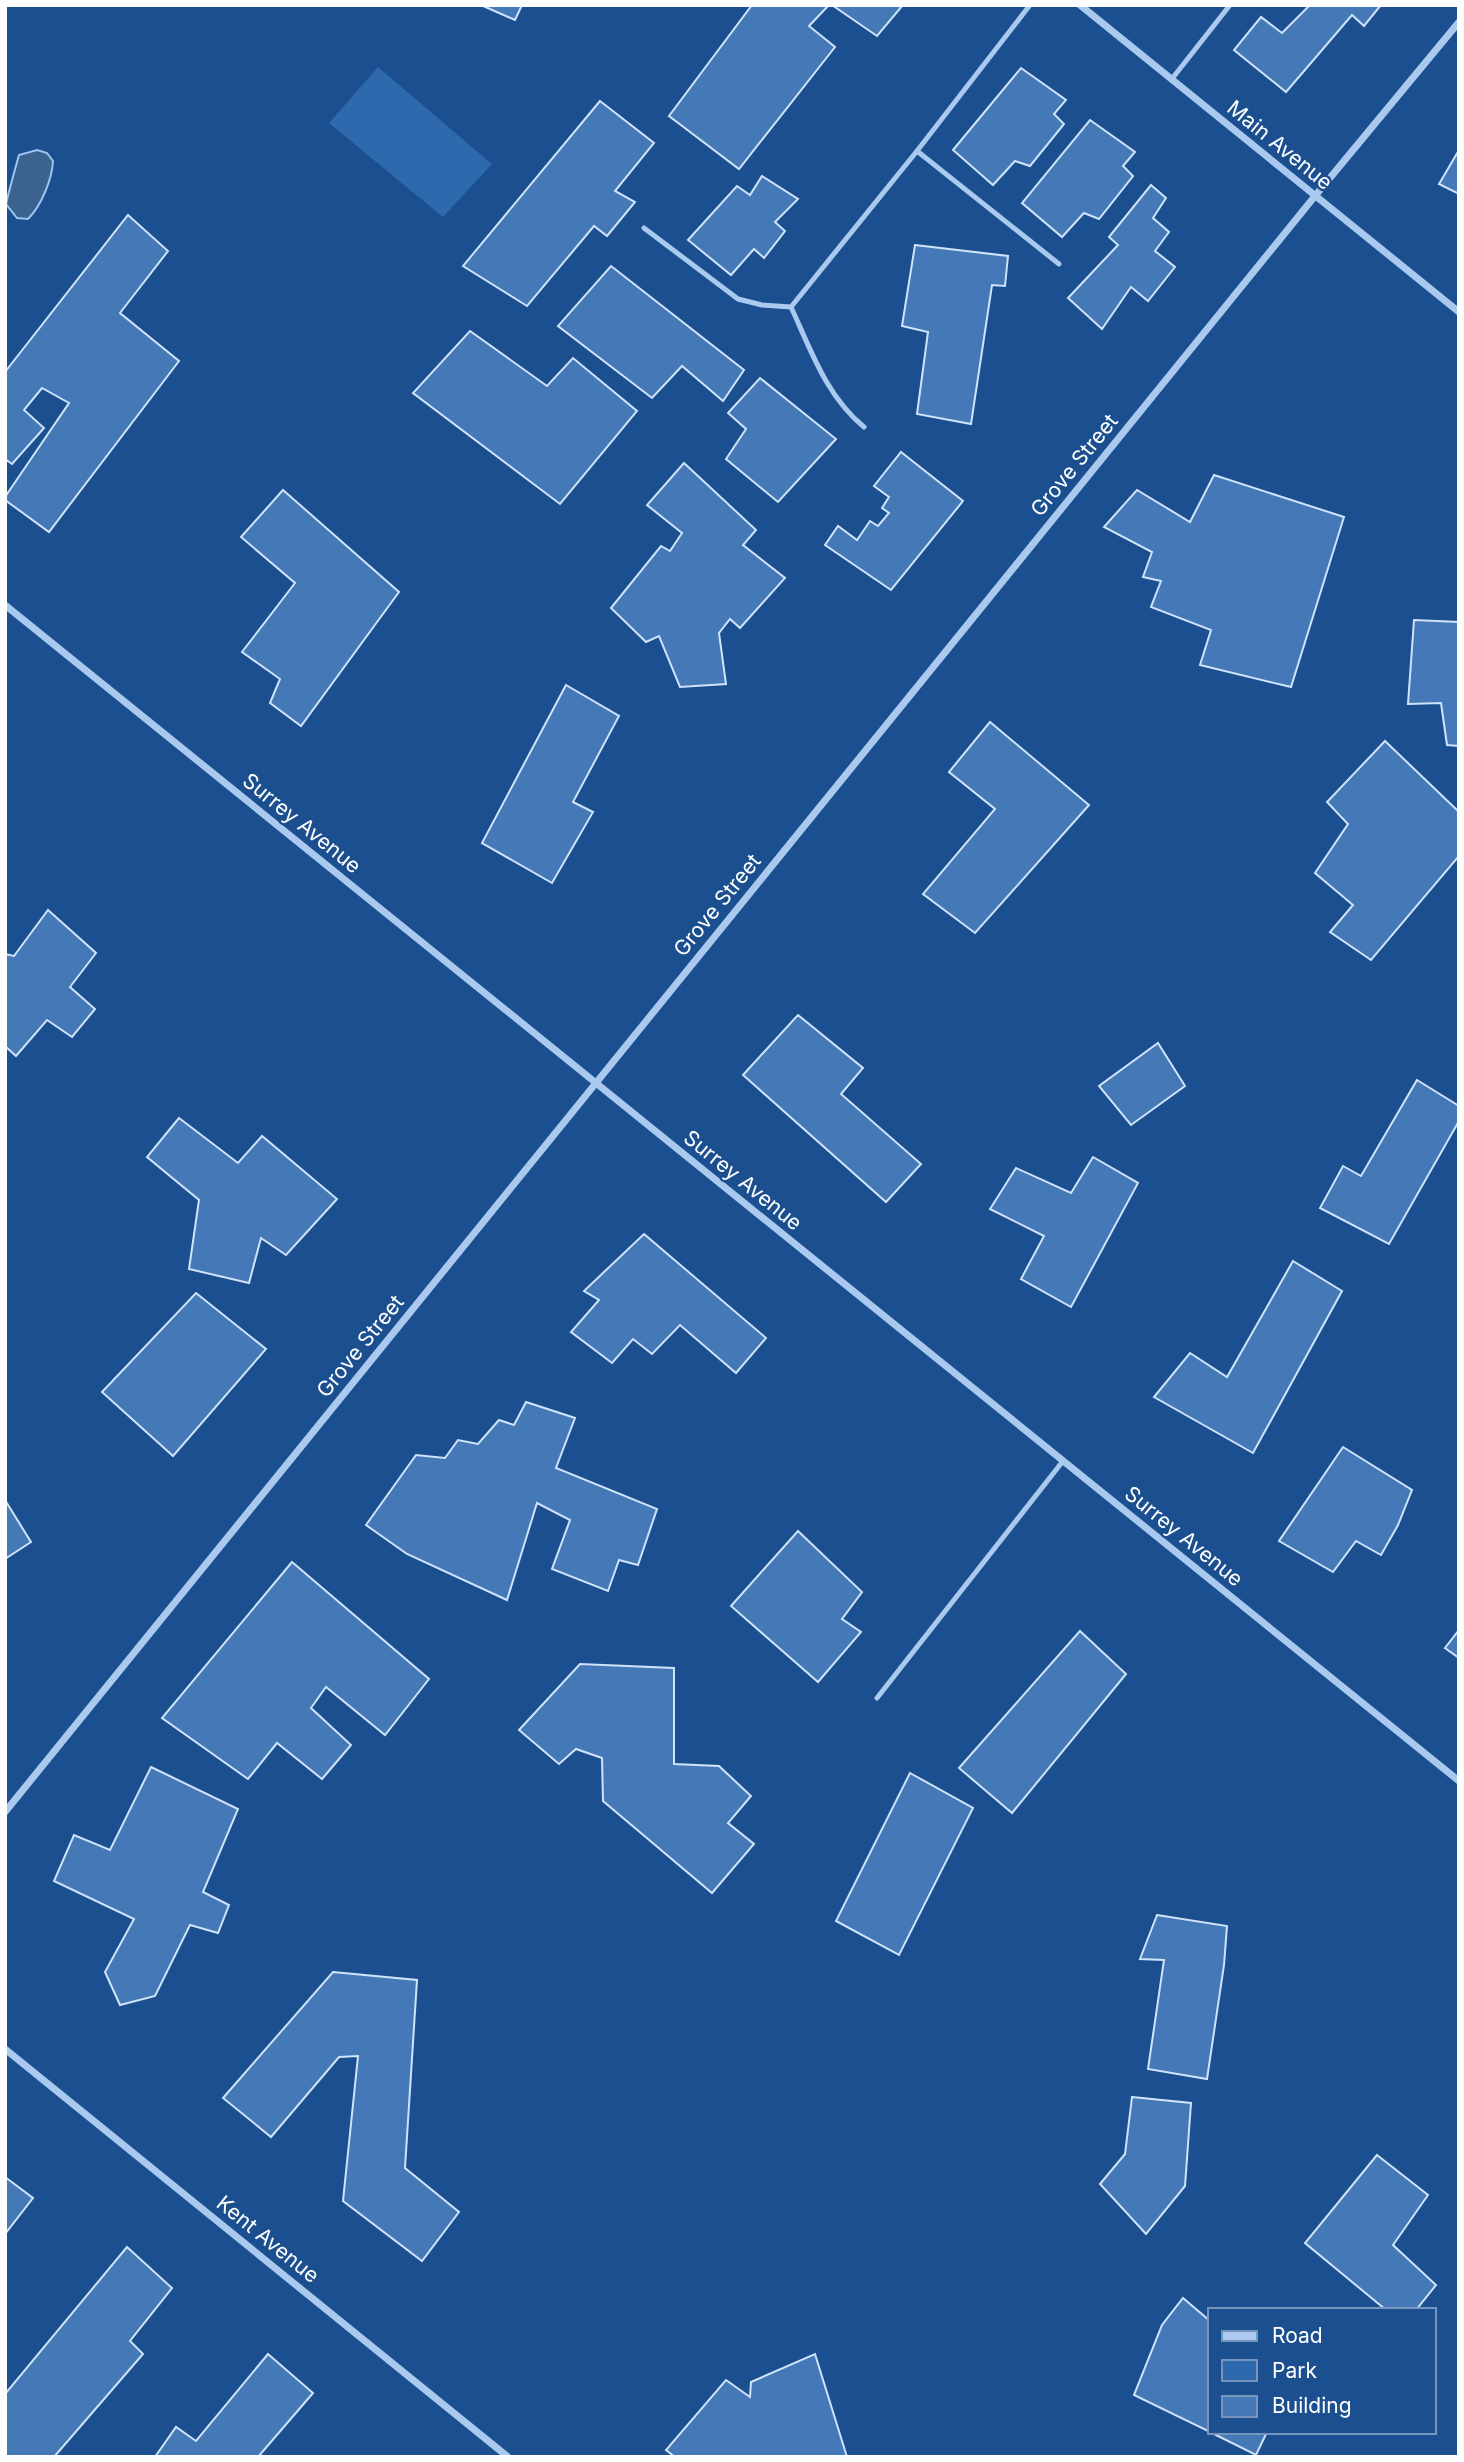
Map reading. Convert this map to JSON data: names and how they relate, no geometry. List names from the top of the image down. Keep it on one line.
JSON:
{"streets":{"street":["Main Avenue","Grove Street","Surrey Avenue","Kent Avenue"]},"crossings":[["Main Avenue","Grove Street"],["Grove Street","Surrey Avenue"]],"legend":["Road","Park","Building"]}
